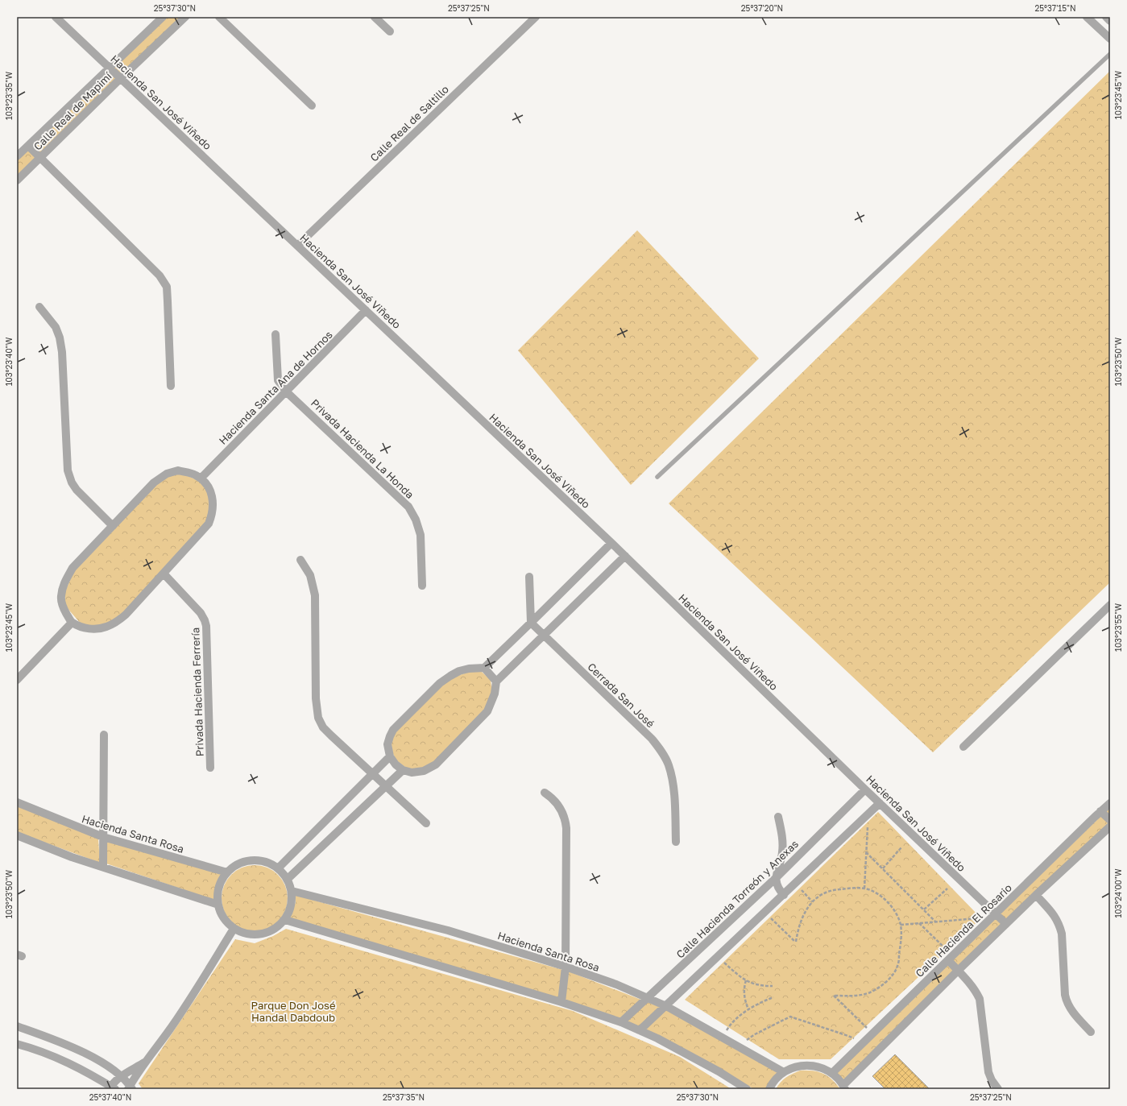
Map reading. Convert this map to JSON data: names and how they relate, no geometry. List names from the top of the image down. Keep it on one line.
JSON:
{"streets":{"street":["Hacienda San José Viñedo","Calle Real de Mapimí","Calle Real de Saltillo","Hacienda Santa Ana de Hornos","Privada Hacienda La Honda","Privada Hacienda Ferrería","Cerrada San José","Hacienda Santa Rosa","Calle Hacienda Torreón y Anexas","Calle Hacienda El Rosario"]},"crossings":[["Hacienda San José Viñedo","Calle Real de Mapimí"],["Hacienda San José Viñedo","Calle Real de Saltillo"],["Hacienda San José Viñedo","Hacienda Santa Ana de Hornos"],["Hacienda San José Viñedo","Calle Hacienda Torreón y Anexas"],["Hacienda San José Viñedo","Calle Hacienda El Rosario"],["Hacienda Santa Ana de Hornos","Privada Hacienda La Honda"],["Hacienda Santa Rosa","Calle Hacienda Torreón y Anexas"]],"parks":["Parque Don José Handal Dabdoub"],"coordinates":["25°37'30\"N","25°37'25\"N","25°37'20\"N","25°37'15\"N","103°23'45\"W","103°23'35\"W","103°23'50\"W","103°23'40\"W","103°23'55\"W","103°24'00\"W","25°37'40\"N","25°37'35\"N"]}
